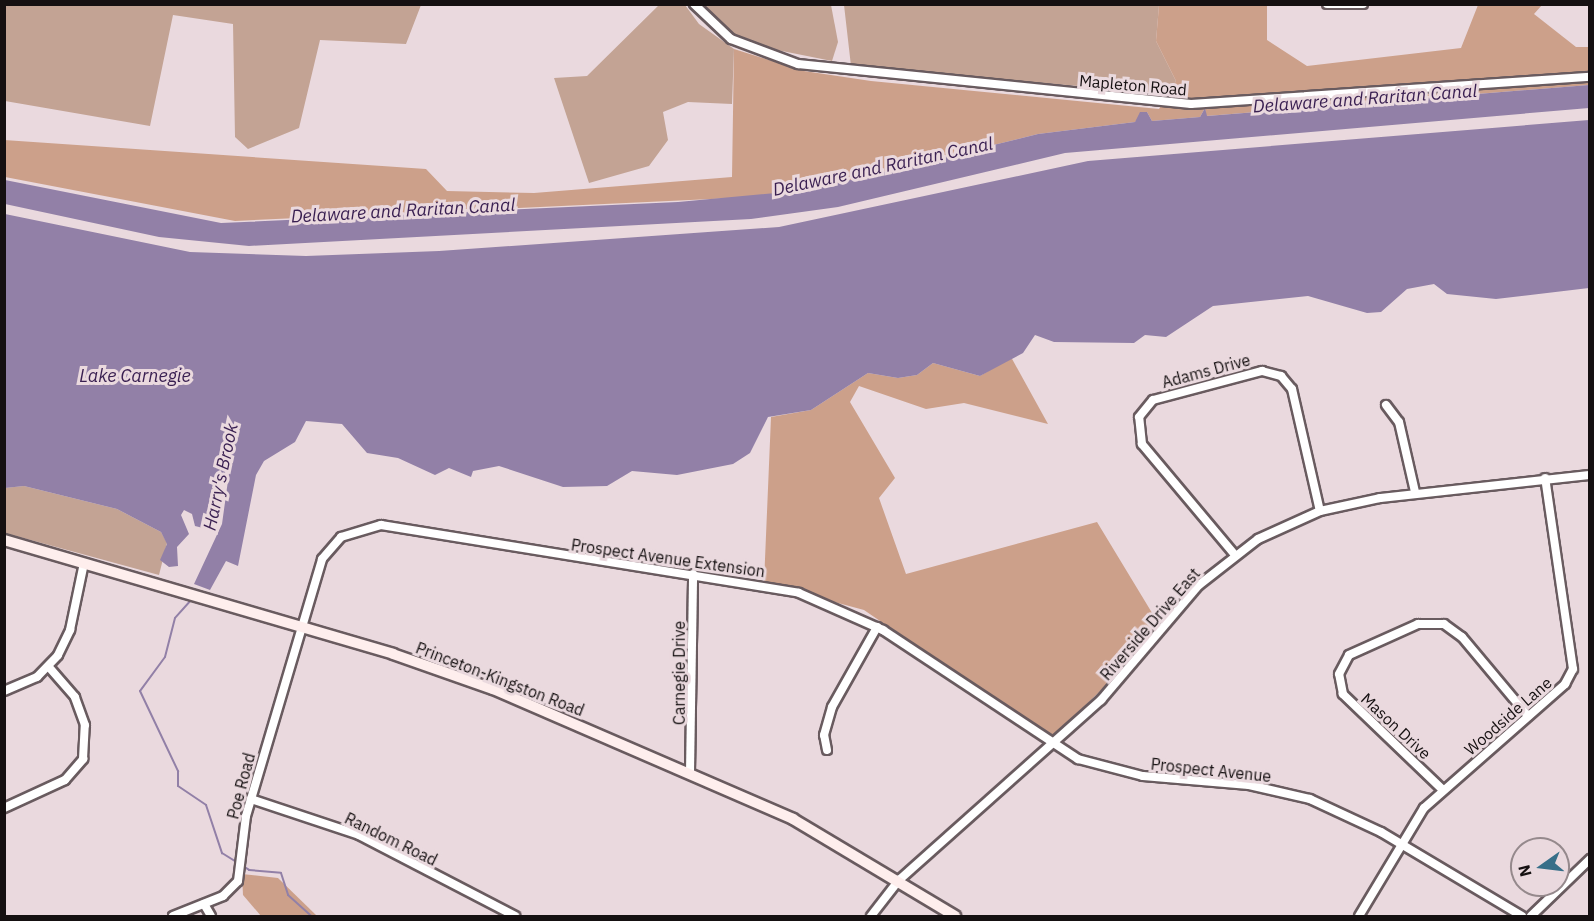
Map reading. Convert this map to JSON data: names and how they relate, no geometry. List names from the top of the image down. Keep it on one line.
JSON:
{"streets":{"main road":["Princeton-Kingston Road"],"street":["Mapleton Road","Adams Drive","Prospect Avenue Extension","Riverside Drive East","Carnegie Drive","Woodside Lane","Mason Drive","Prospect Avenue","Poe Road","Random Road"]},"crossings":[["Adams Drive","Riverside Drive East"],["Prospect Avenue Extension","Riverside Drive East"],["Prospect Avenue Extension","Carnegie Drive"],["Prospect Avenue Extension","Princeton-Kingston Road"],["Prospect Avenue Extension","Prospect Avenue"],["Prospect Avenue Extension","Poe Road"],["Riverside Drive East","Princeton-Kingston Road"],["Riverside Drive East","Woodside Lane"],["Riverside Drive East","Prospect Avenue"],["Carnegie Drive","Princeton-Kingston Road"],["Princeton-Kingston Road","Poe Road"],["Woodside Lane","Mason Drive"],["Woodside Lane","Prospect Avenue"],["Poe Road","Random Road"]],"water":["Delaware and Raritan Canal","Lake Carnegie","Harry's Brook"],"north":"left"}
